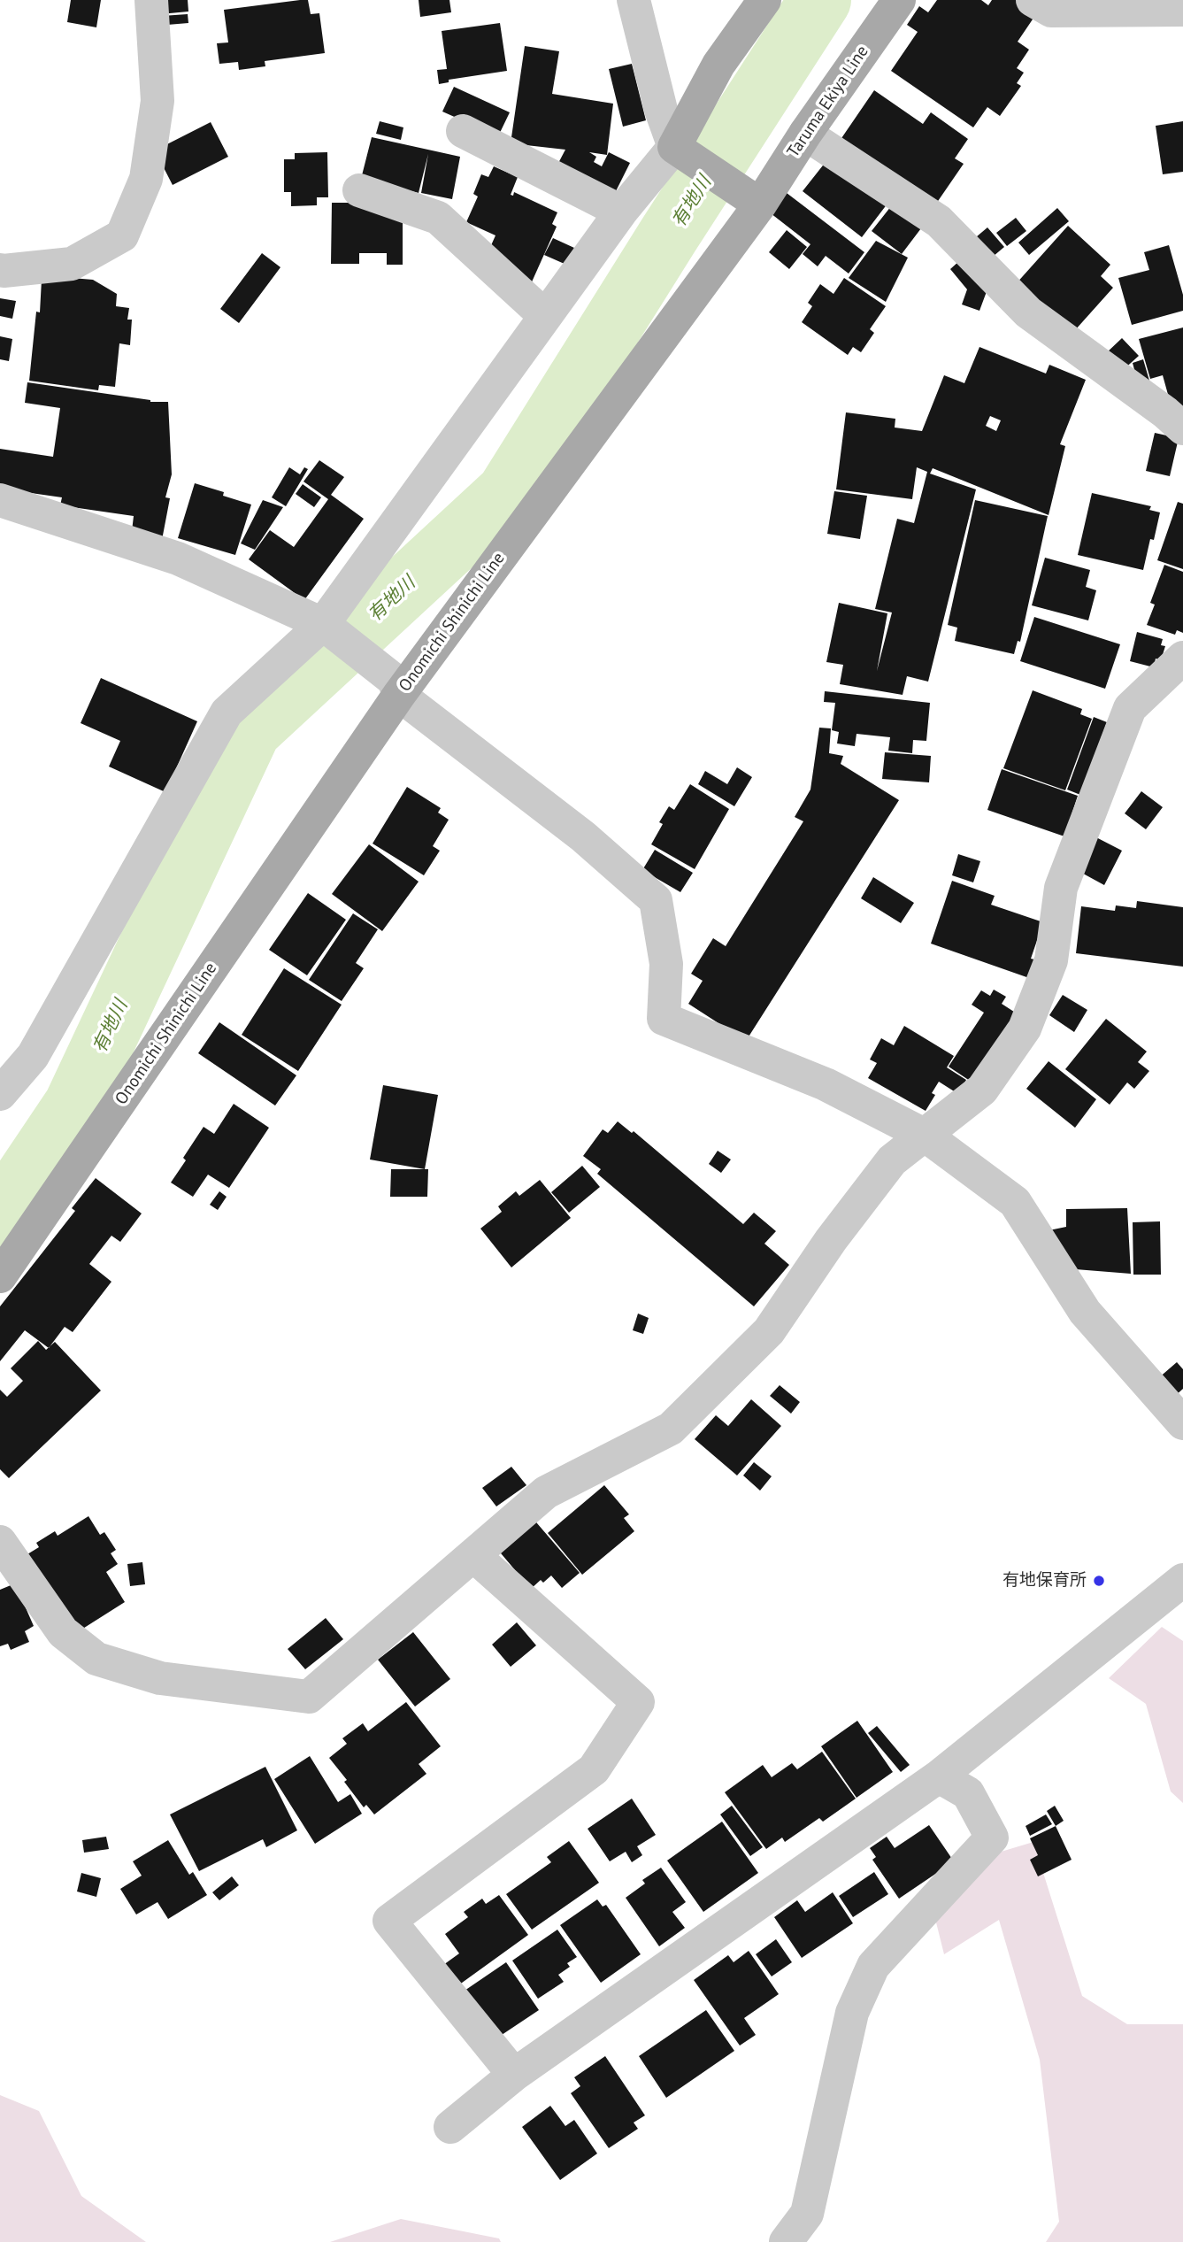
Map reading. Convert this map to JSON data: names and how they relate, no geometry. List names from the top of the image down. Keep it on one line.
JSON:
{"streets":{"main road":["Taruma Ekiya Line","Onomichi Shinichi Line"]},"crossings":[["Taruma Ekiya Line","Onomichi Shinichi Line"]],"water":["有地川"],"places":["有地保育所"]}
